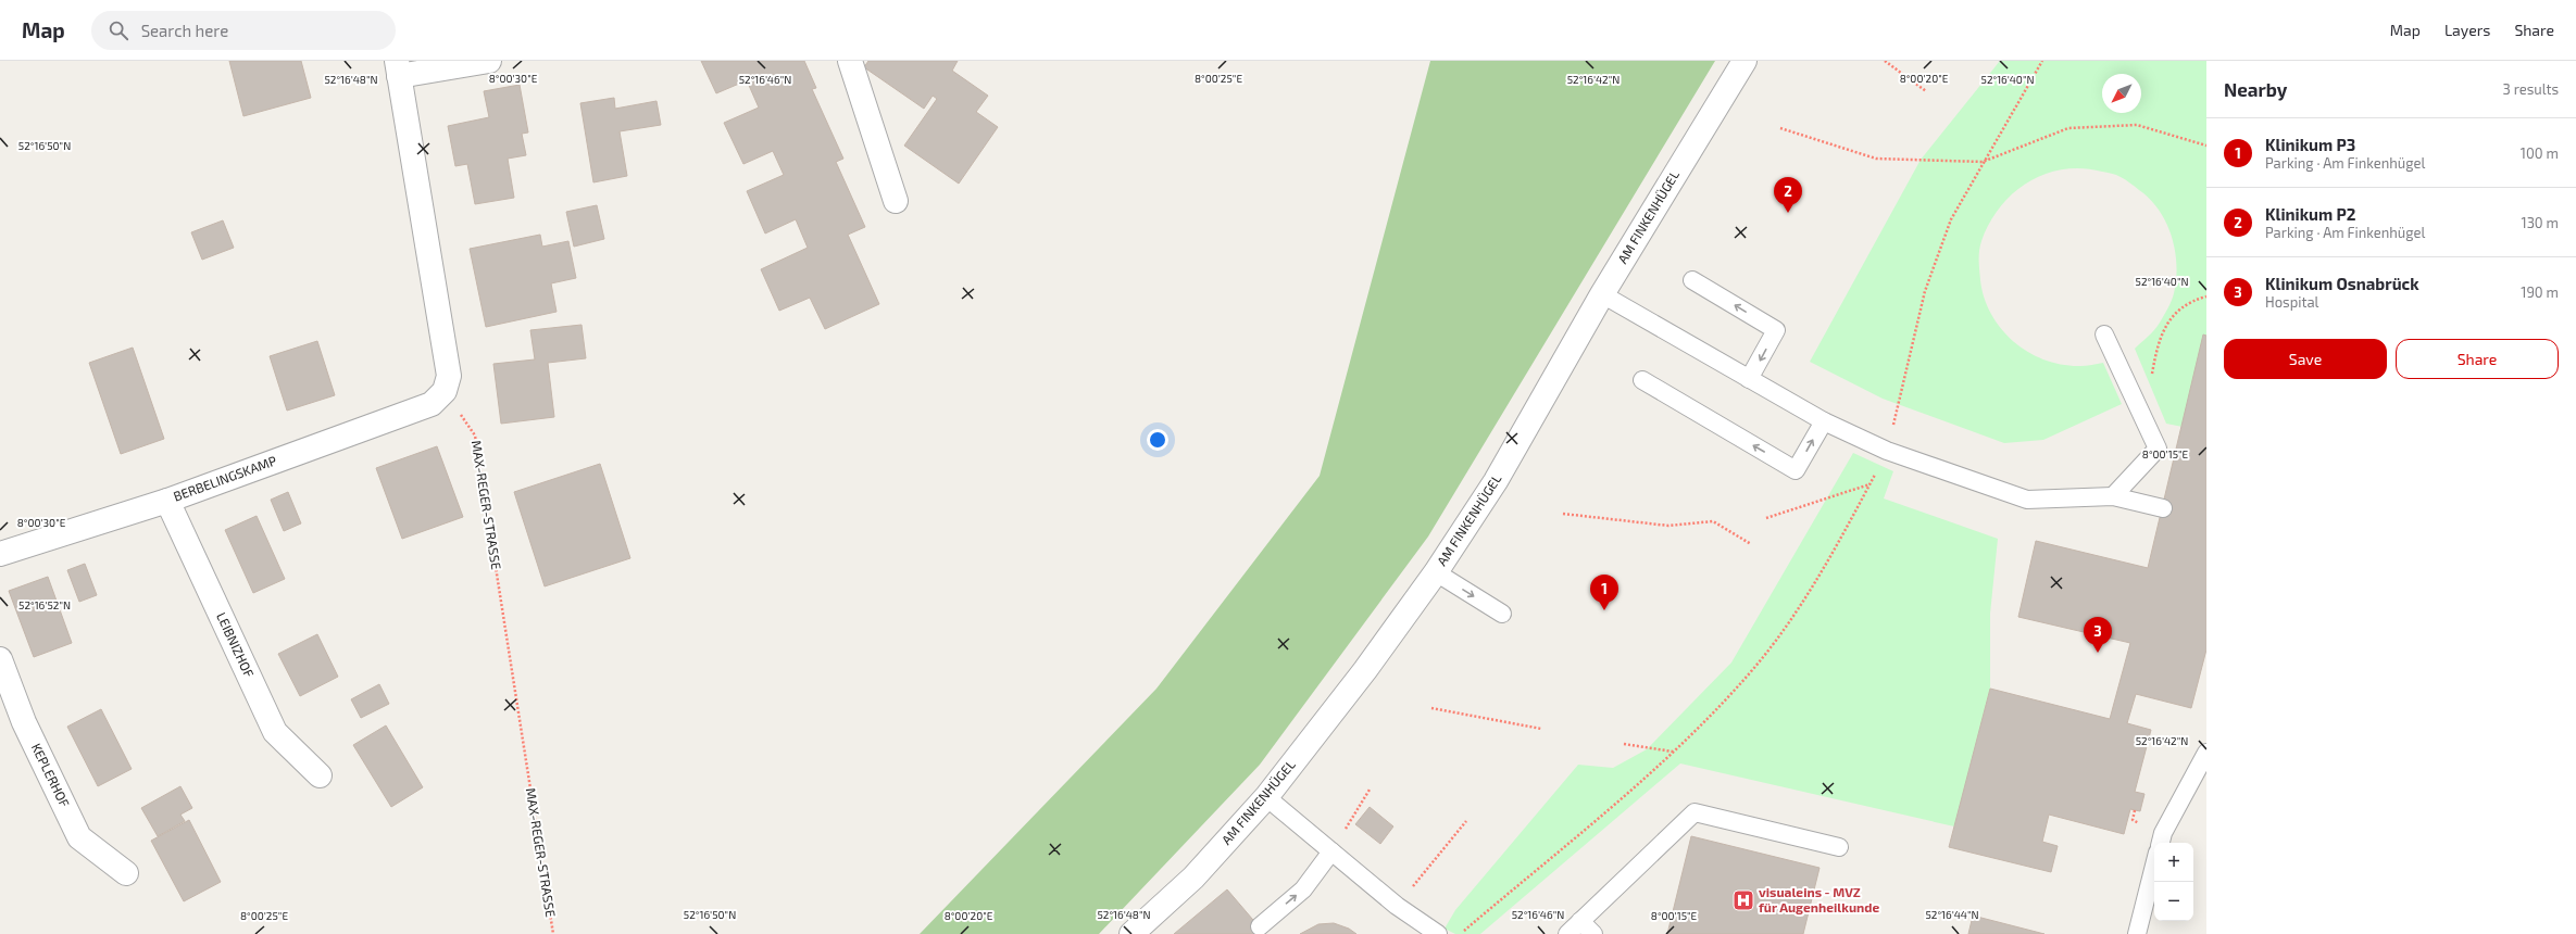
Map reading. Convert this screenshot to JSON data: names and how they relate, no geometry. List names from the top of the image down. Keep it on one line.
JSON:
{"streets":{"street":["AM FINKENHÜGEL","BERBELINGSKAMP","LEIBNIZHOF","KEPLERHOF"],"path":["MAX-REGER-STRASSE"]},"crossings":[["BERBELINGSKAMP","MAX-REGER-STRASSE"],["BERBELINGSKAMP","LEIBNIZHOF"]],"places":{"hospital":["visualeins - MVZ für Augenheilkunde"]},"north":"bottom left","page":{"header":"Map","search":"Search here","nav":["Map","Layers","Share"],"heading":["Nearby","3 results"],"list":[{"mark":"1","name":"Klinikum P3","note":"Parking · Am Finkenhügel","value":"100 m"},{"mark":"2","name":"Klinikum P2","note":"Parking · Am Finkenhügel","value":"130 m"},{"mark":"3","name":"Klinikum Osnabrück","note":"Hospital","value":"190 m"}],"pins":["2","1","3"],"buttons":["Save","Share"],"map_buttons":["+","−"]},"coordinates":["8°00'30\"E","8°00'25\"E","8°00'20\"E","52°16'42\"N","52°16'40\"N","52°16'48\"N","52°16'46\"N","52°16'50\"N","8°00'15\"E","52°16'52\"N","52°16'44\"N"]}
